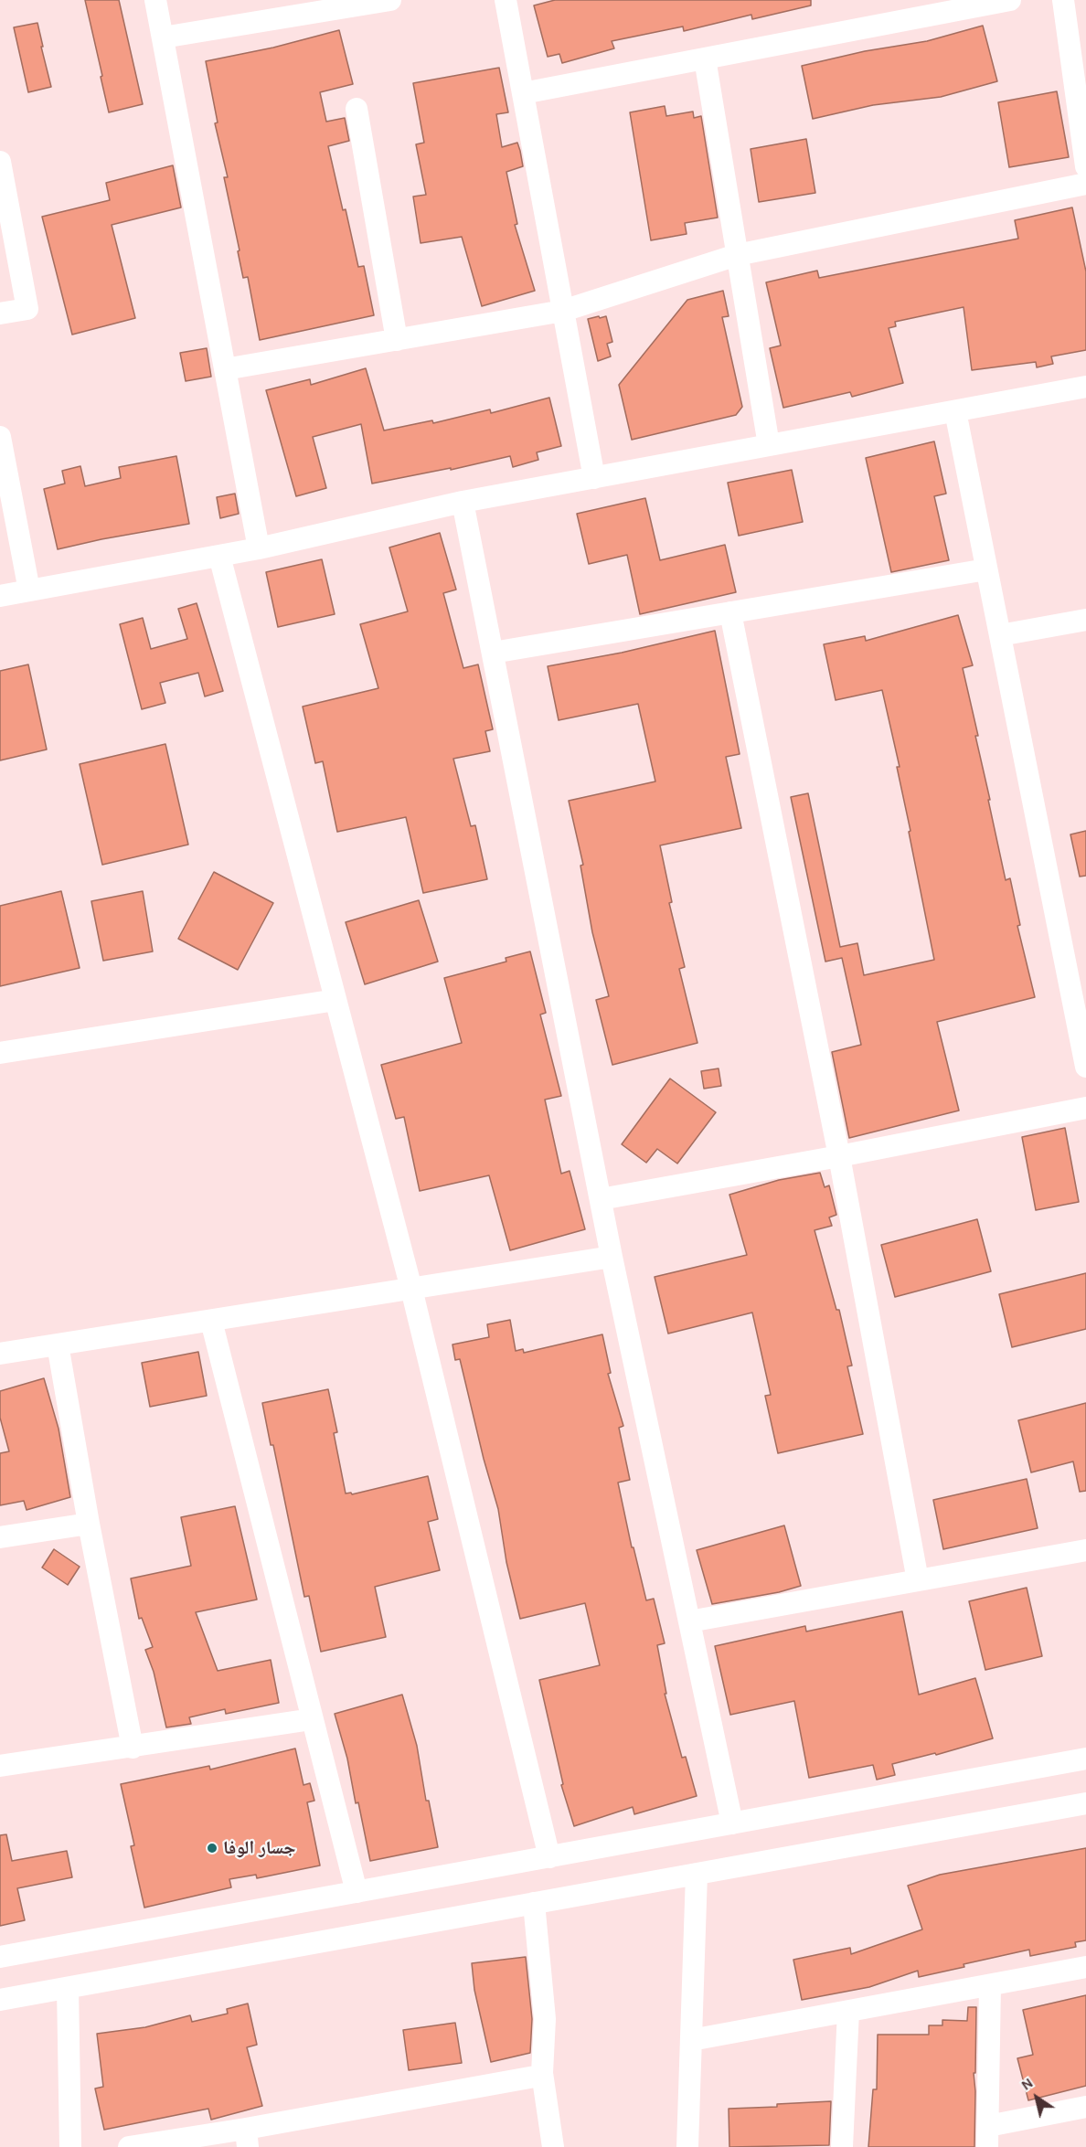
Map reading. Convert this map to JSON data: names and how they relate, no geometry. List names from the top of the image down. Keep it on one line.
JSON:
{"places":["جسار الوفا"],"north":"top left"}
